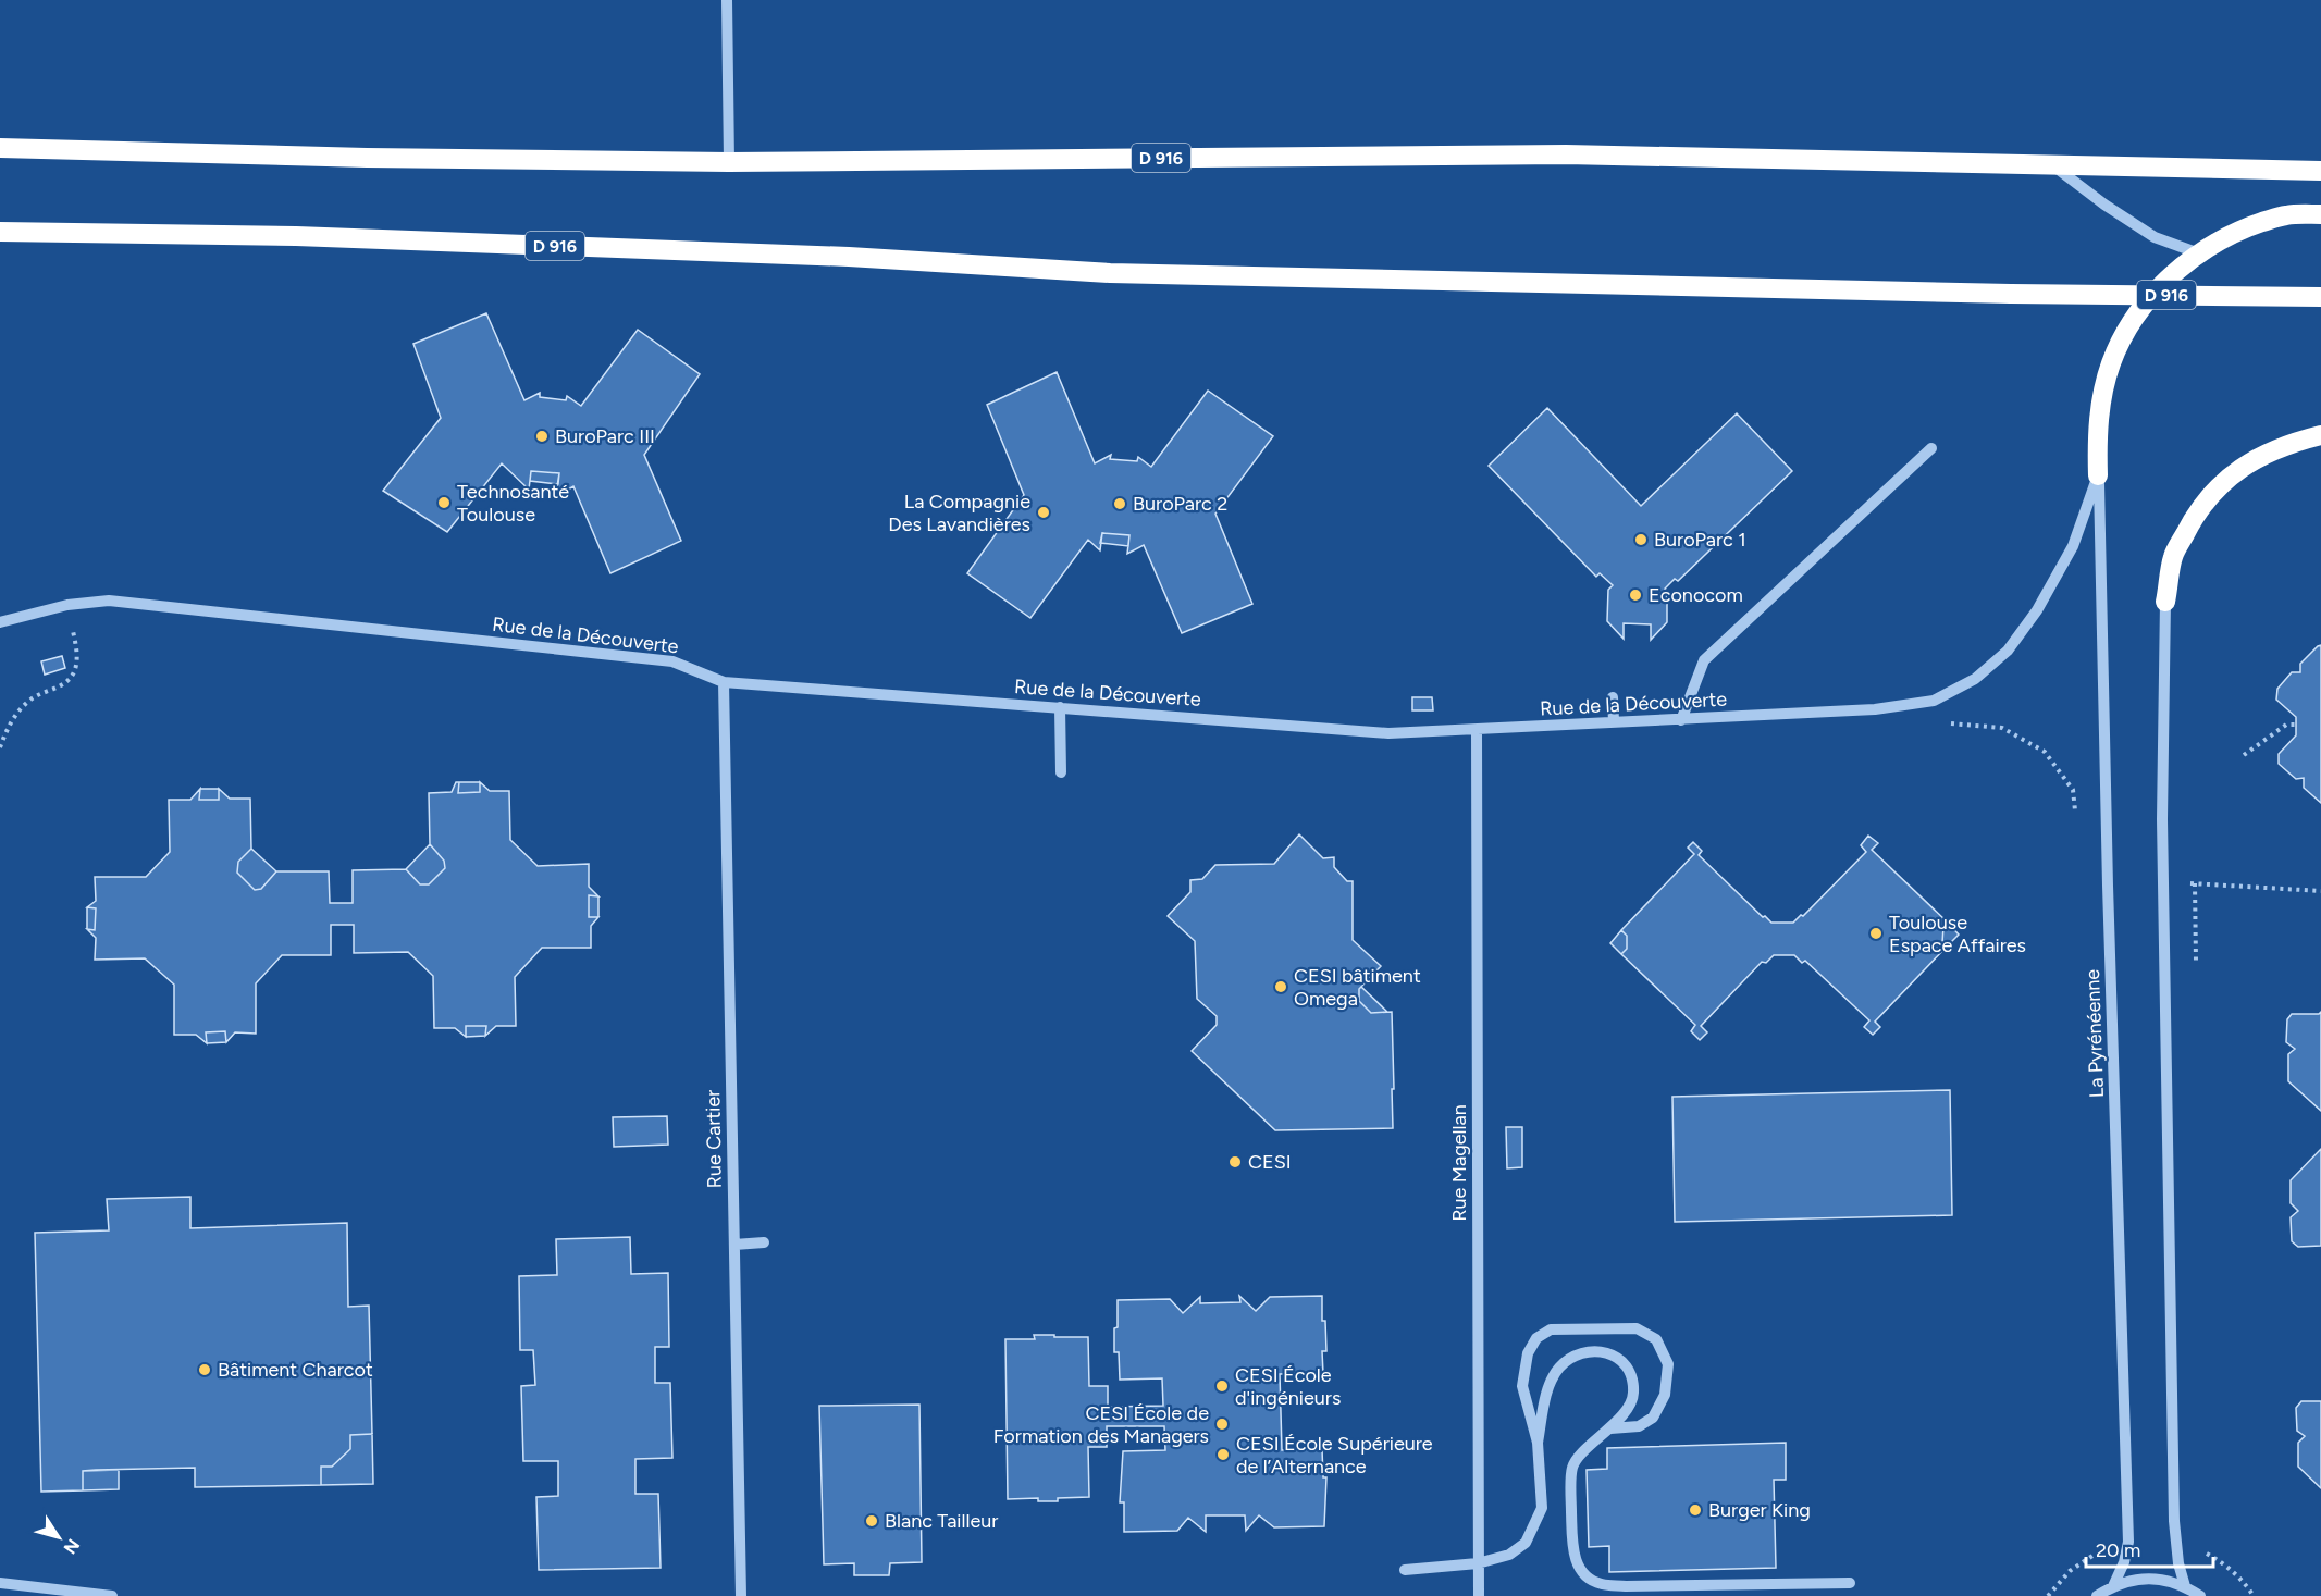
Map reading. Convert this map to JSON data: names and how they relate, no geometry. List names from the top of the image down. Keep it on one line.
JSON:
{"streets":{"highway":["D 916"],"street":["Rue de la Découverte","La Pyrénéenne","Rue Cartier","Rue Magellan"]},"crossings":[["Rue de la Découverte","La Pyrénéenne"],["Rue de la Découverte","Rue Cartier"],["Rue de la Découverte","Rue Magellan"]],"places":["BuroParc III","Technosanté Toulouse","BuroParc 2","La Compagnie Des Lavandières","BuroParc 1","Econocom","Toulouse Espace Affaires","CESI bâtiment Omega","CESI","Bâtiment Charcot","CESI École d'ingénieurs","CESI École de Formation des Managers","CESI École Supérieure de l’Alternance","Burger King","Blanc Tailleur"],"scale_bar":"20 m","north":"bottom right"}
